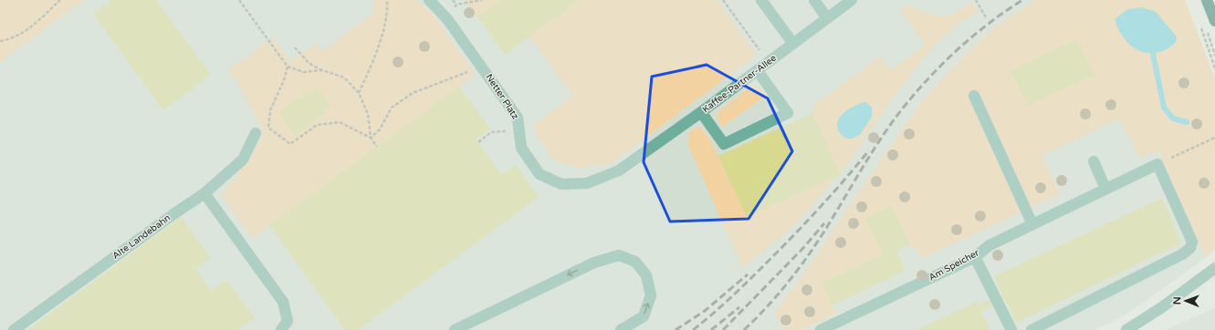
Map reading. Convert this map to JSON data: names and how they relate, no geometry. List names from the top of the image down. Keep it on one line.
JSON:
{"streets":{"street":["Kaffee-Partner-Allee","Netter Platz","Alte Landebahn","Am Speicher"]},"crossings":[["Kaffee-Partner-Allee","Netter Platz"]],"north":"left"}
